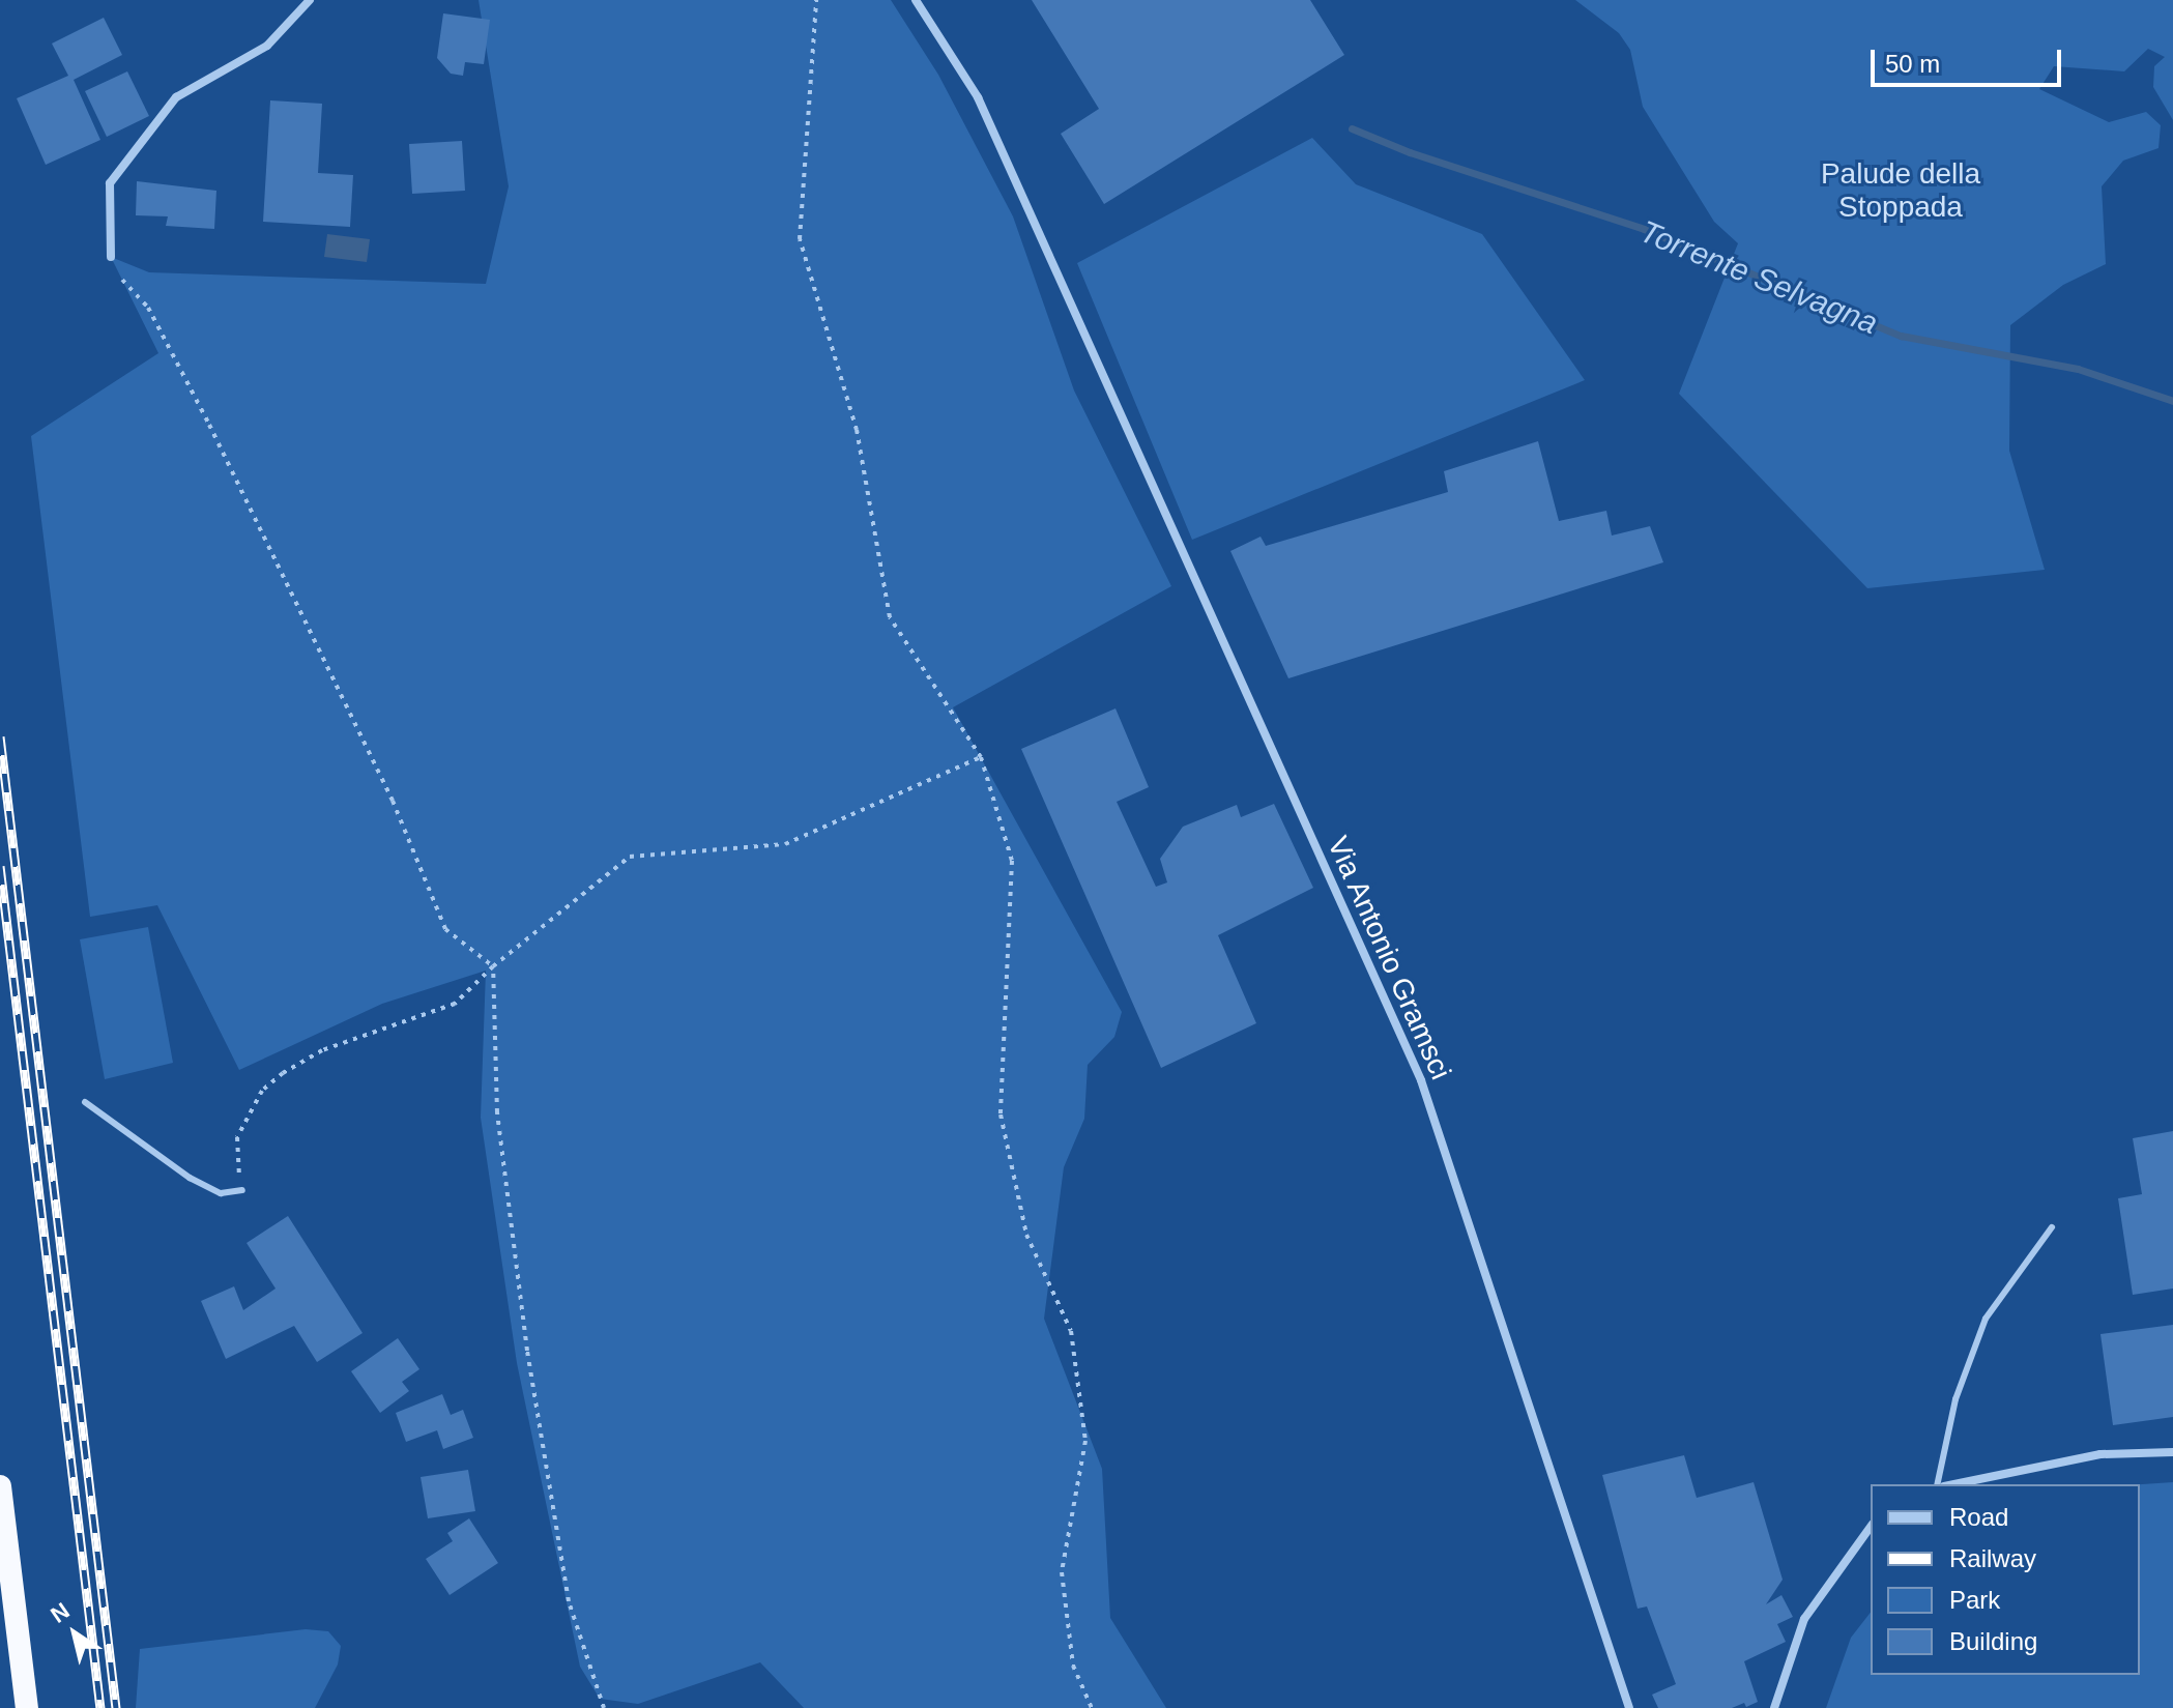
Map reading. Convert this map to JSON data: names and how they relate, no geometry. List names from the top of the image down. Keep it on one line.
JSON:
{"streets":{"street":["Via Antonio Gramsci"]},"water":["Torrente Selvagna"],"parks":["Palude della Stoppada"],"legend":["Road","Railway","Park","Building"],"scale_bar":"50 m","north":"top left"}
